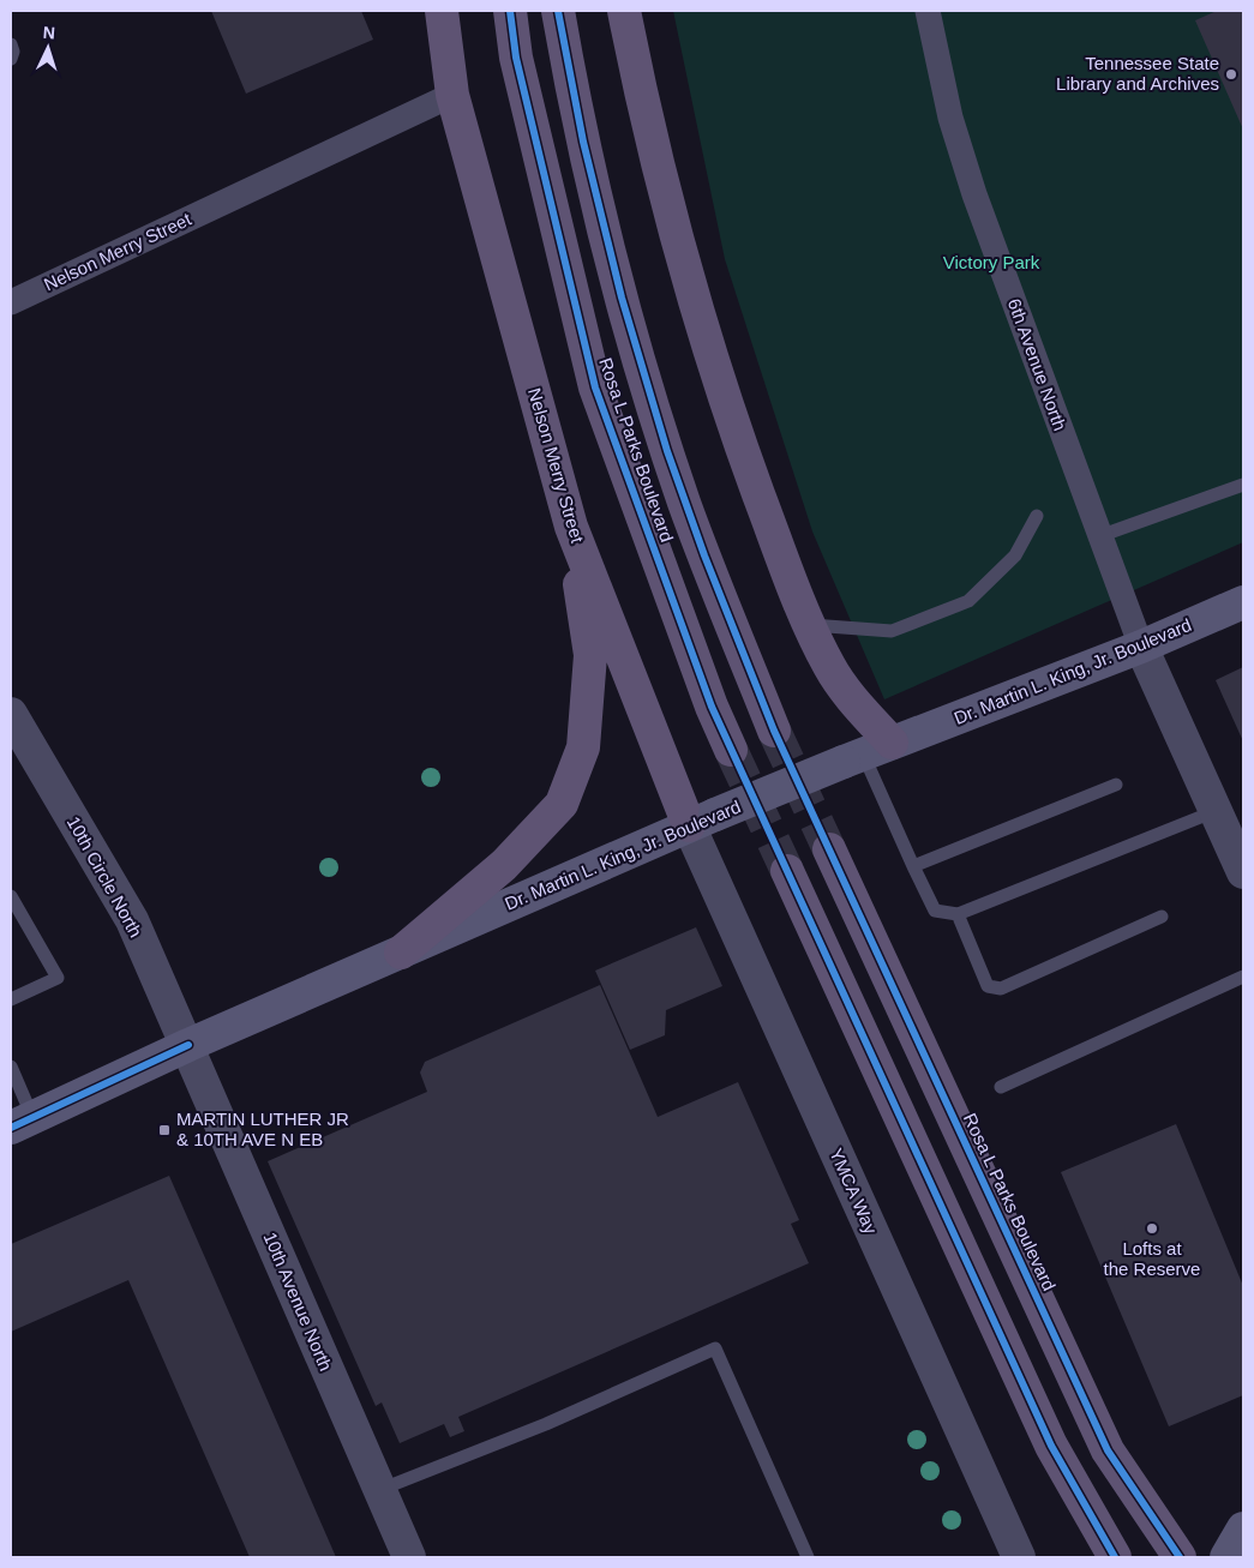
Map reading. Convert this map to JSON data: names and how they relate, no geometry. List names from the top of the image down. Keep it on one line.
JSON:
{"streets":{"main road":["Nelson Merry Street","Rosa L Parks Boulevard","Dr. Martin L. King, Jr. Boulevard"],"street":["6th Avenue North","10th Circle North","YMCA Way","10th Avenue North"]},"crossings":[["Nelson Merry Street","Dr. Martin L. King, Jr. Boulevard"],["Nelson Merry Street","YMCA Way"],["6th Avenue North","Dr. Martin L. King, Jr. Boulevard"],["Dr. Martin L. King, Jr. Boulevard","10th Circle North"],["Dr. Martin L. King, Jr. Boulevard","YMCA Way"],["Dr. Martin L. King, Jr. Boulevard","10th Avenue North"],["10th Circle North","10th Avenue North"]],"parks":["Victory Park"],"places":{"other":["Tennessee State Library and Archives","Lofts at the Reserve"],"transit":["MARTIN LUTHER JR & 10TH AVE N EB"]},"north":"top"}
